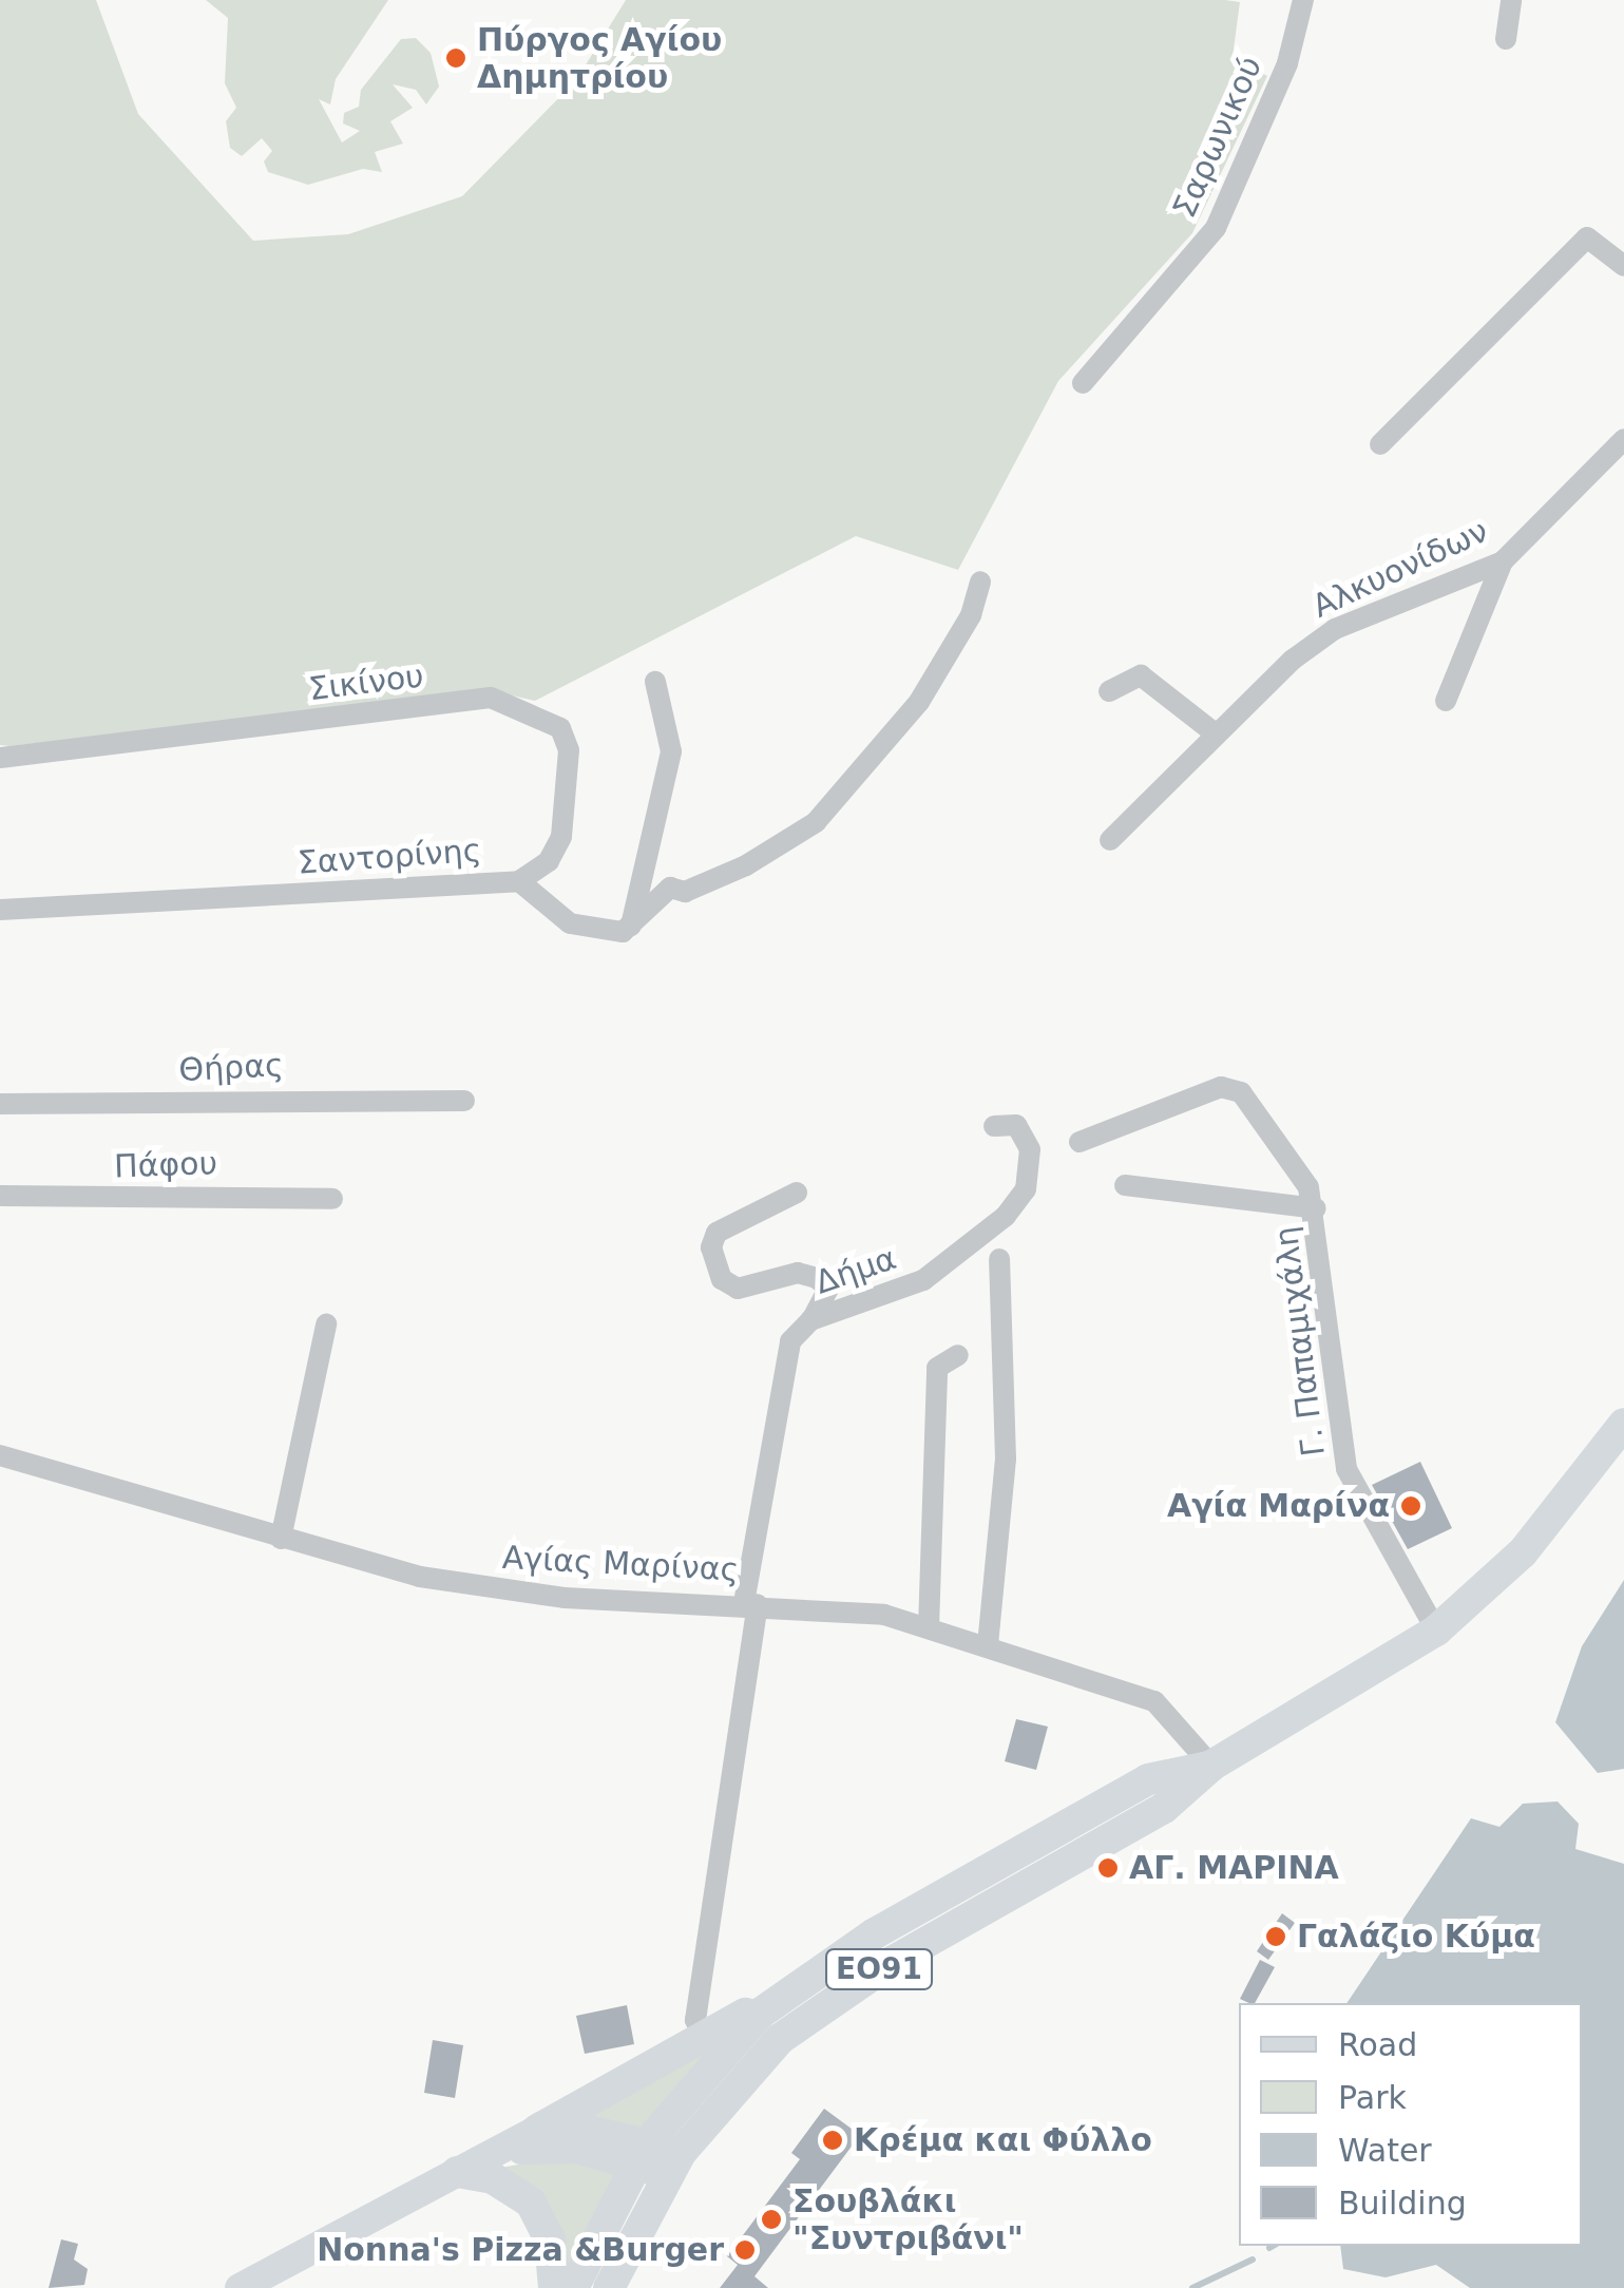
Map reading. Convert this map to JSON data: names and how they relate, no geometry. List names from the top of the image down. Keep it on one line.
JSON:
{"streets":{"main road":["ΕΟ91"],"street":["Σαρωνικού","Αλκυονίδων","Σικίνου","Σαντορίνης","Θήρας","Πάφου","Δήμα","Γ. Παπαμιχάλη","Αγίας Μαρίνας"]},"crossings":[["Σικίνου","Σαντορίνης"],["Δήμα","Αγίας Μαρίνας"],["Γ. Παπαμιχάλη","ΕΟ91"],["Αγίας Μαρίνας","ΕΟ91"]],"places":["Πύργος Αγίου Δημητρίου","Αγία Μαρίνα","ΑΓ. ΜΑΡΙΝΑ","Γαλάζιο Κύμα","Κρέμα και Φύλλο","Σουβλάκι \"Συντριβάνι\"","Nonna's Pizza &Burger"],"legend":["Road","Park","Water","Building"]}
